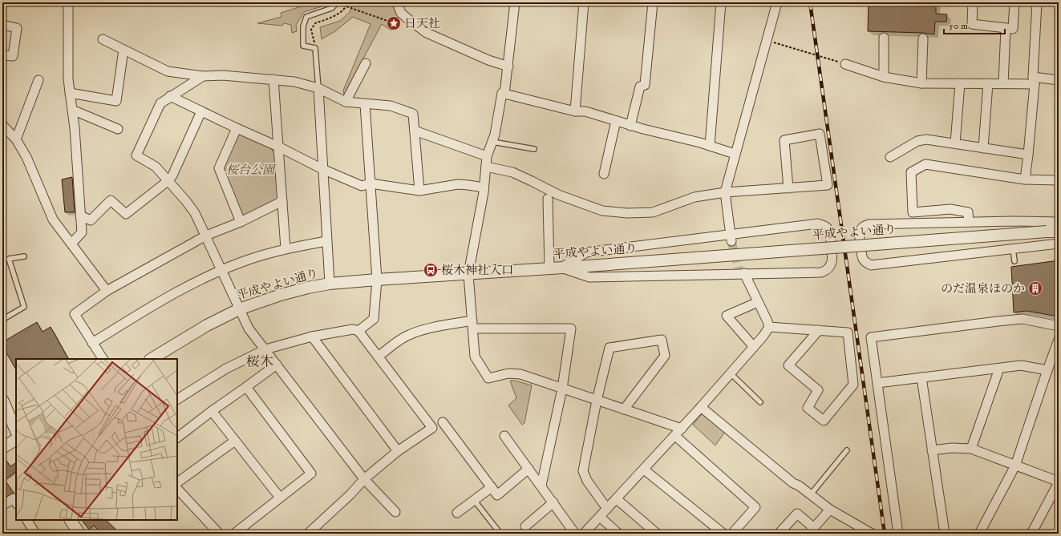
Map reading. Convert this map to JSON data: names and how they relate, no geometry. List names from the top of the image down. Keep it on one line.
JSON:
{"streets":{"street":["平成やよい通り"]},"districts":["桜木"],"parks":["桜台公園"],"places":{"place":["日天社"],"bus stop":["桜木神社入口"],"building":["のだ温泉ほのか"]},"scale_bar":"50 m"}
